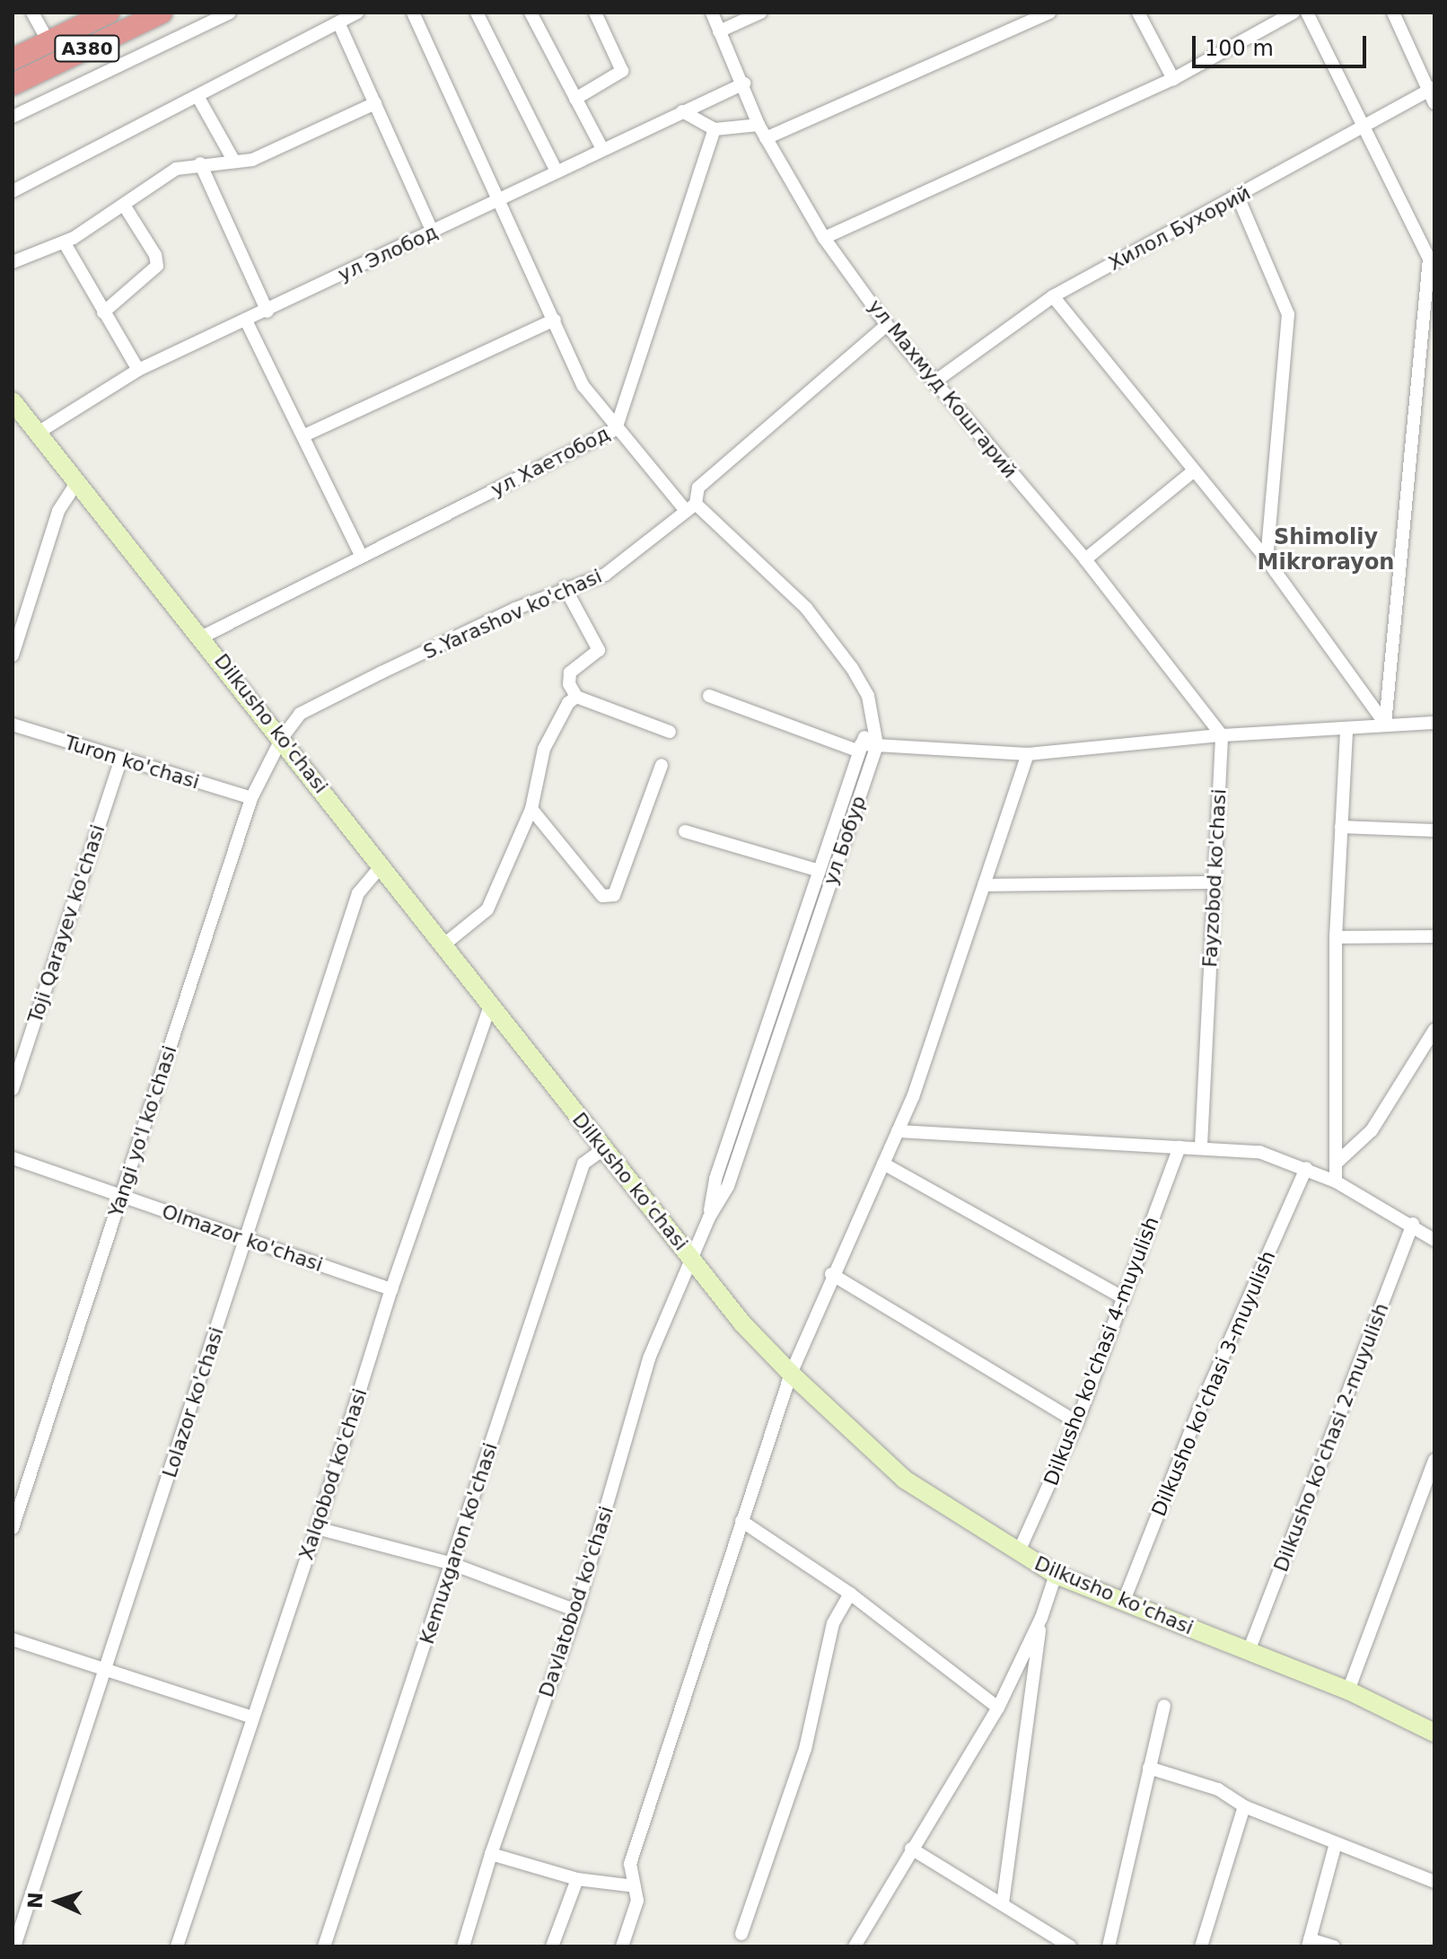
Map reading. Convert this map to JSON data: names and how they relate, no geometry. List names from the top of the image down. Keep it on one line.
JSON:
{"streets":{"highway":["A380"],"street":["Хилол Бухорий","ул Элобод","ул Махмуд Кошгарий","ул Хаетобод","S.Yarashov ko'chasi","Dilkusho ko'chasi","Turon ko'chasi","ул Бобур","Fayzobod ko'chasi","Toji Qarayev ko'chasi","Yangi yo'l ko'chasi","Olmazor ko'chasi","Dilkusho ko'chasi 4-muyulish","Dilkusho ko'chasi 3-muyulish","Lolazor ko'chasi","Dilkusho ko'chasi 2-muyulish","Xalqobod ko'chasi","Kemuxgaron ko'chasi","Davlatobod ko'chasi"]},"crossings":[["Хилол Бухорий","ул Махмуд Кошгарий"],["ул Элобод","ул Махмуд Кошгарий"],["ул Элобод","Dilkusho ko'chasi"],["ул Махмуд Кошгарий","S.Yarashov ko'chasi"],["ул Махмуд Кошгарий","Fayzobod ko'chasi"],["ул Хаетобод","Dilkusho ko'chasi"],["S.Yarashov ko'chasi","Dilkusho ko'chasi"],["S.Yarashov ko'chasi","Yangi yo'l ko'chasi"],["Dilkusho ko'chasi","ул Бобур"],["Dilkusho ko'chasi","Yangi yo'l ko'chasi"],["Dilkusho ko'chasi","Dilkusho ko'chasi 4-muyulish"],["Dilkusho ko'chasi","Dilkusho ko'chasi 3-muyulish"],["Dilkusho ko'chasi","Lolazor ko'chasi"],["Dilkusho ko'chasi","Dilkusho ko'chasi 2-muyulish"],["Dilkusho ko'chasi","Xalqobod ko'chasi"],["Dilkusho ko'chasi","Kemuxgaron ko'chasi"],["Dilkusho ko'chasi","Davlatobod ko'chasi"],["Turon ko'chasi","Toji Qarayev ko'chasi"],["Turon ko'chasi","Yangi yo'l ko'chasi"],["ул Бобур","Davlatobod ko'chasi"],["Yangi yo'l ko'chasi","Olmazor ko'chasi"],["Olmazor ko'chasi","Lolazor ko'chasi"],["Olmazor ko'chasi","Xalqobod ko'chasi"]],"districts":["Shimoliy Mikrorayon"],"scale_bar":"100 m","north":"left"}
